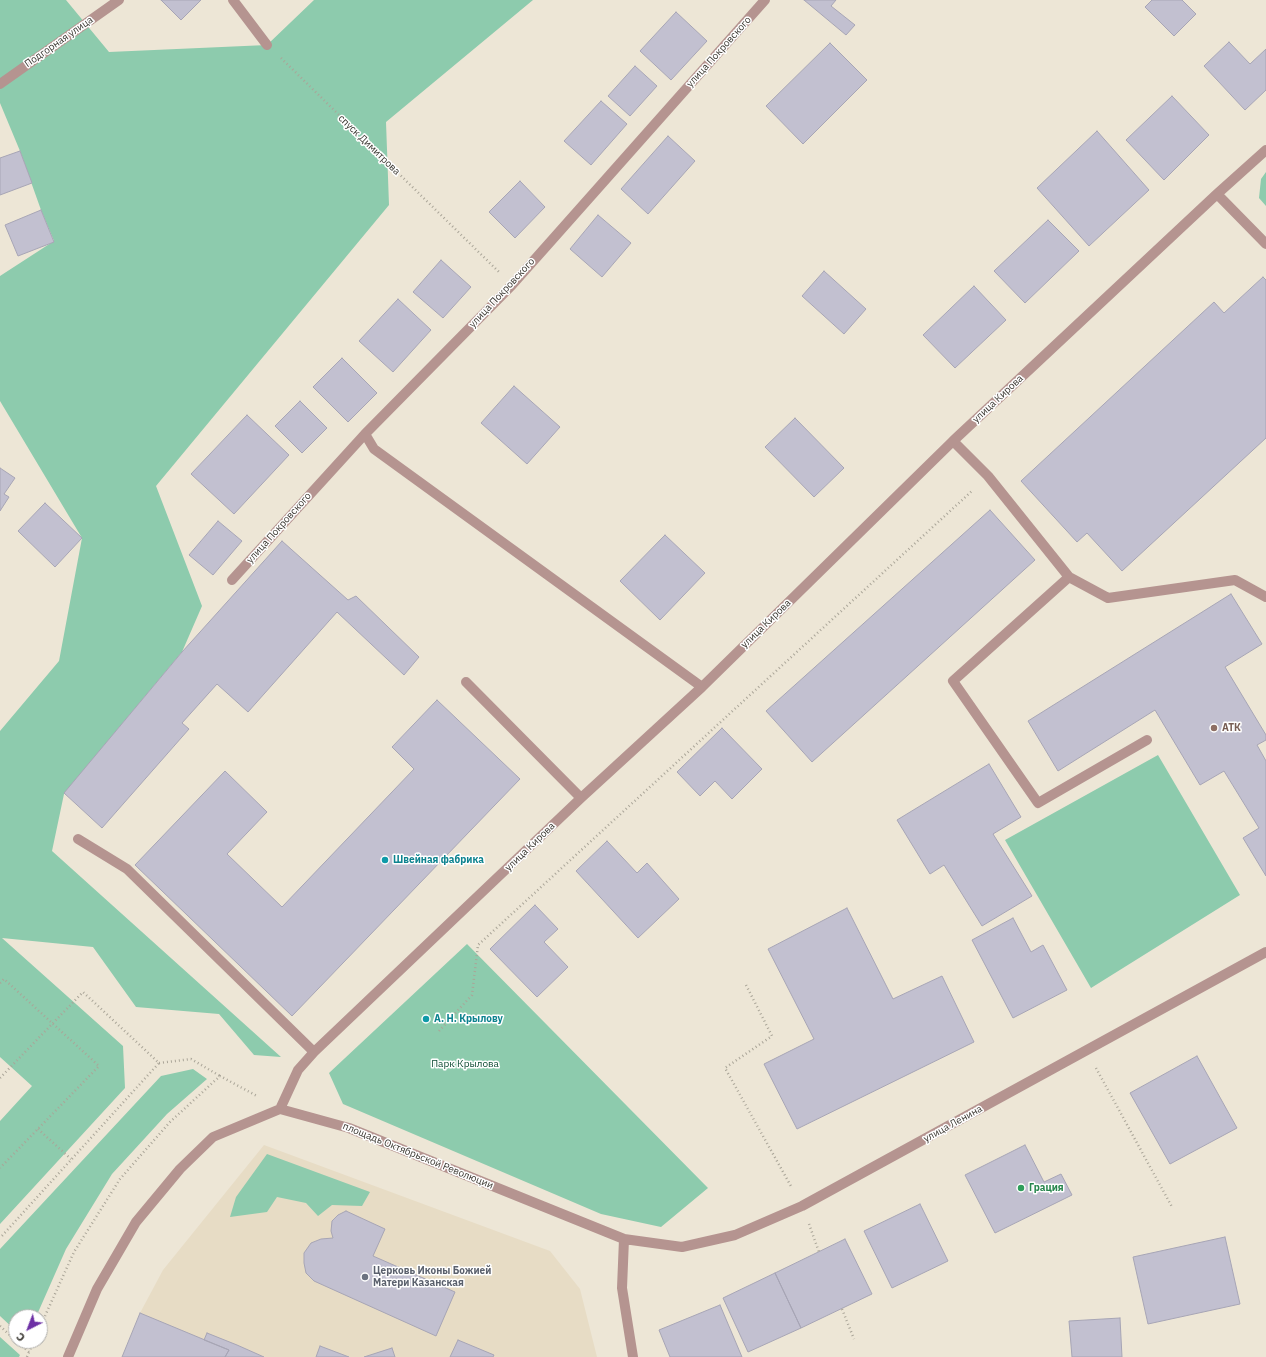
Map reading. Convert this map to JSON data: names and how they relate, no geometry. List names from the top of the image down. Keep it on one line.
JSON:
{"streets":{"street":["Подгорная улица","улица Покровского","улица Кирова","улица Ленина","площадь Октябрьской Революции"],"path":["спуск Димитрова"]},"crossings":[["улица Покровского","спуск Димитрова"],["улица Кирова","площадь Октябрьской Революции"],["улица Ленина","площадь Октябрьской Революции"]],"parks":["Парк Крылова"],"places":["АТК","Швейная фабрика","А. Н. Крылову","Грация","Церковь Иконы Божией Матери Казанская"],"north":"bottom left"}
